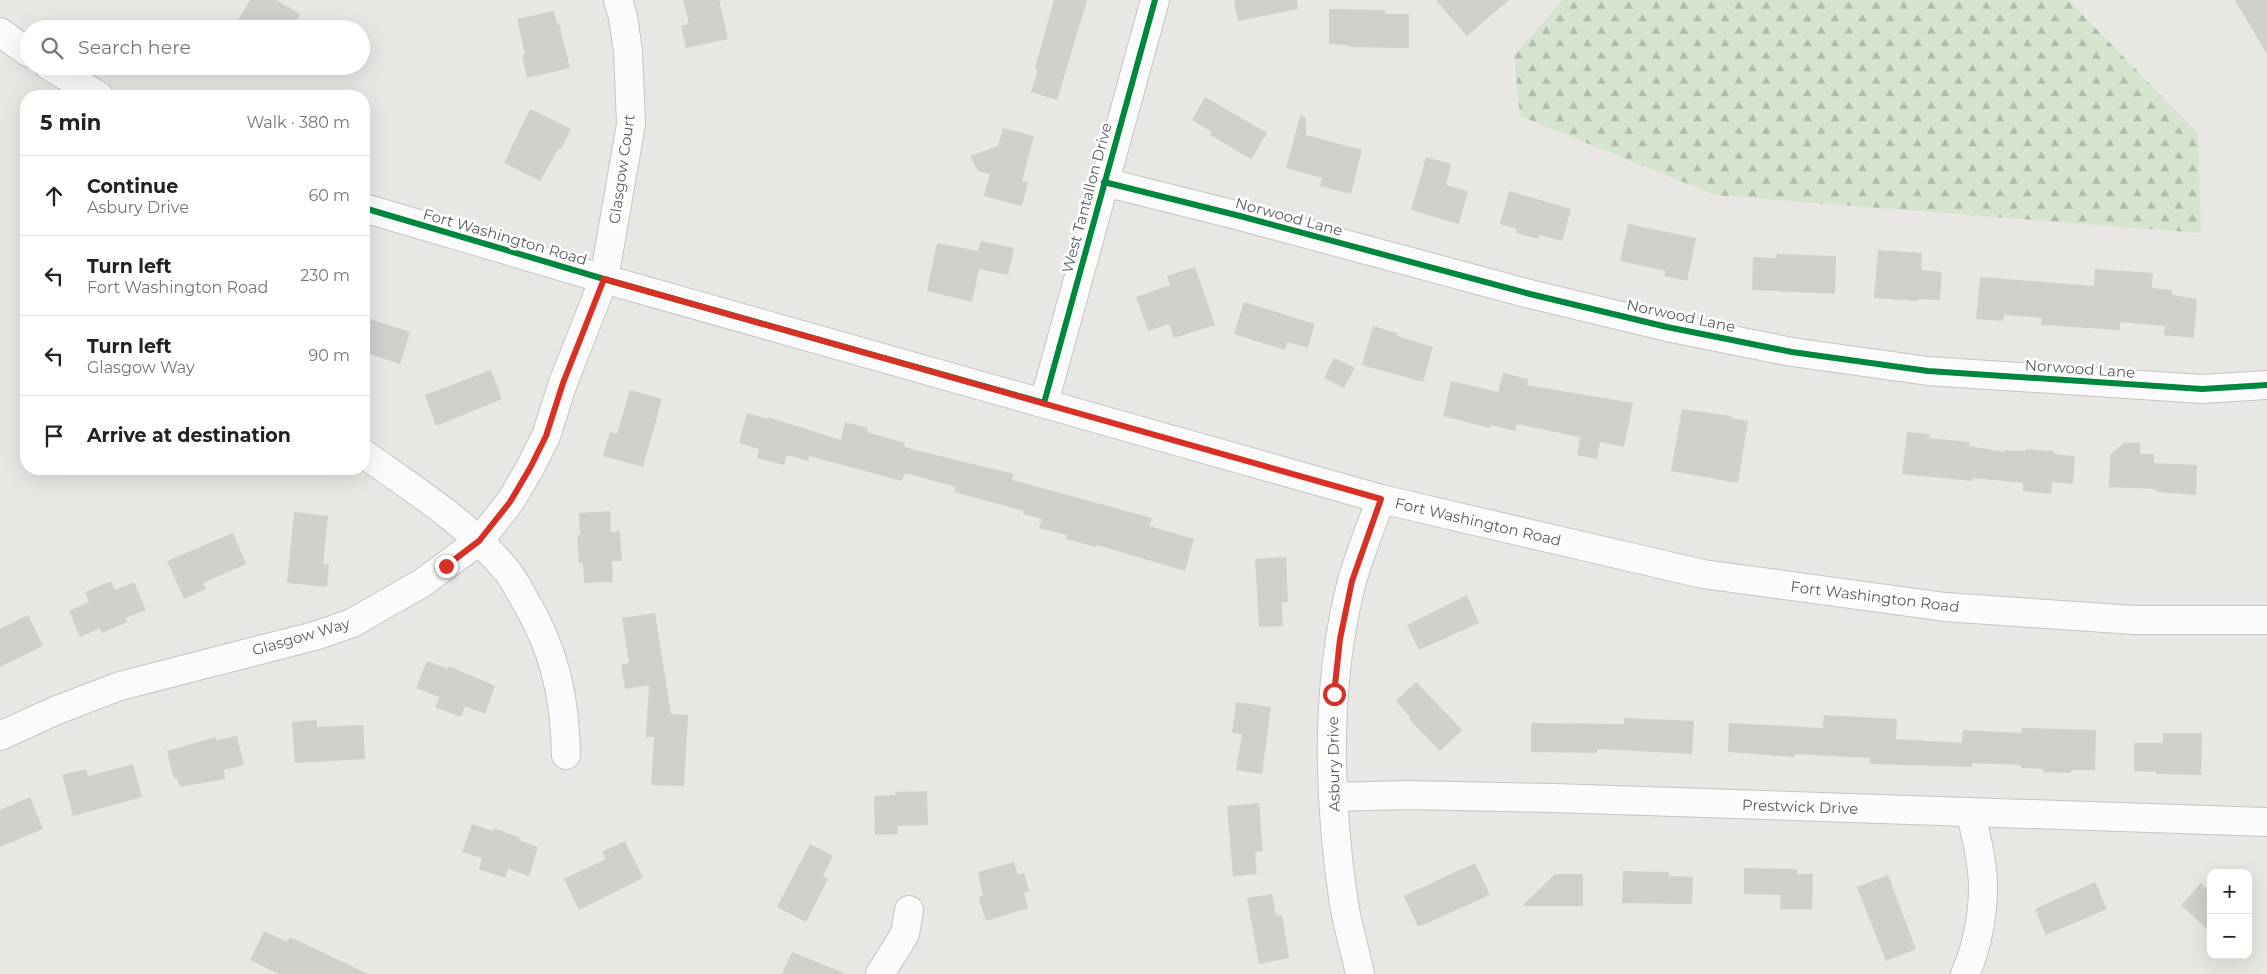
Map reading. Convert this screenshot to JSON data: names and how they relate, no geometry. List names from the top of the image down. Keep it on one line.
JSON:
{"streets":{"street":["Glasgow Court","West Tantallon Drive","Norwood Lane","Fort Washington Road","Glasgow Way","Asbury Drive","Prestwick Drive"]},"crossings":[["Glasgow Court","Fort Washington Road"],["Glasgow Court","Glasgow Way"],["West Tantallon Drive","Norwood Lane"],["West Tantallon Drive","Fort Washington Road"],["Fort Washington Road","Glasgow Way"],["Fort Washington Road","Asbury Drive"],["Asbury Drive","Prestwick Drive"]],"page":{"search":"Search here","heading":["5 min","Walk · 380 m"],"list":[["Continue","Asbury Drive","60 m"],["Turn left","Fort Washington Road","230 m"],["Turn left","Glasgow Way","90 m"],"Arrive at destination"],"map_buttons":["+","−"]}}
